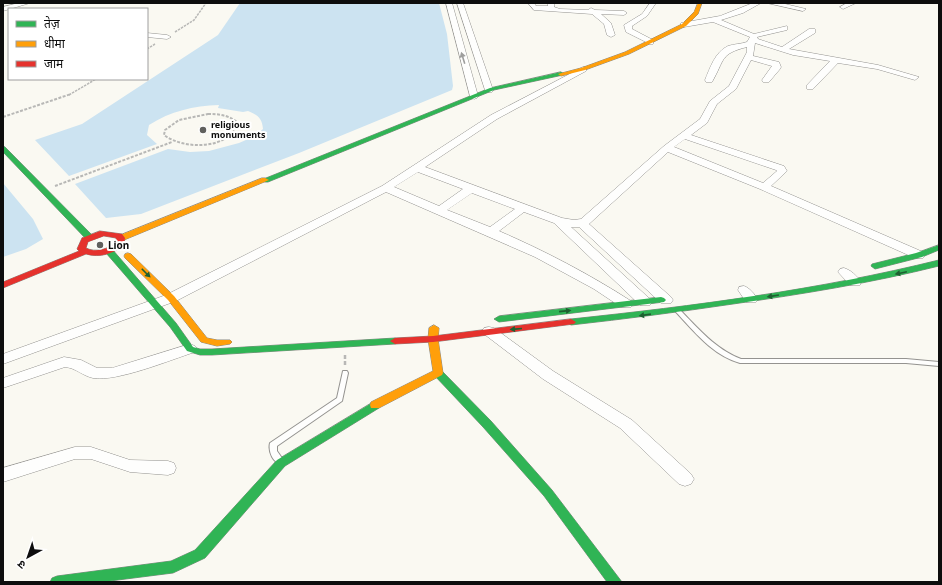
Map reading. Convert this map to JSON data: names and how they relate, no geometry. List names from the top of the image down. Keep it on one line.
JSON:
{"places":["religious monuments","Lion"],"legend":["तेज़","धीमा","जाम"],"north":"bottom left"}
